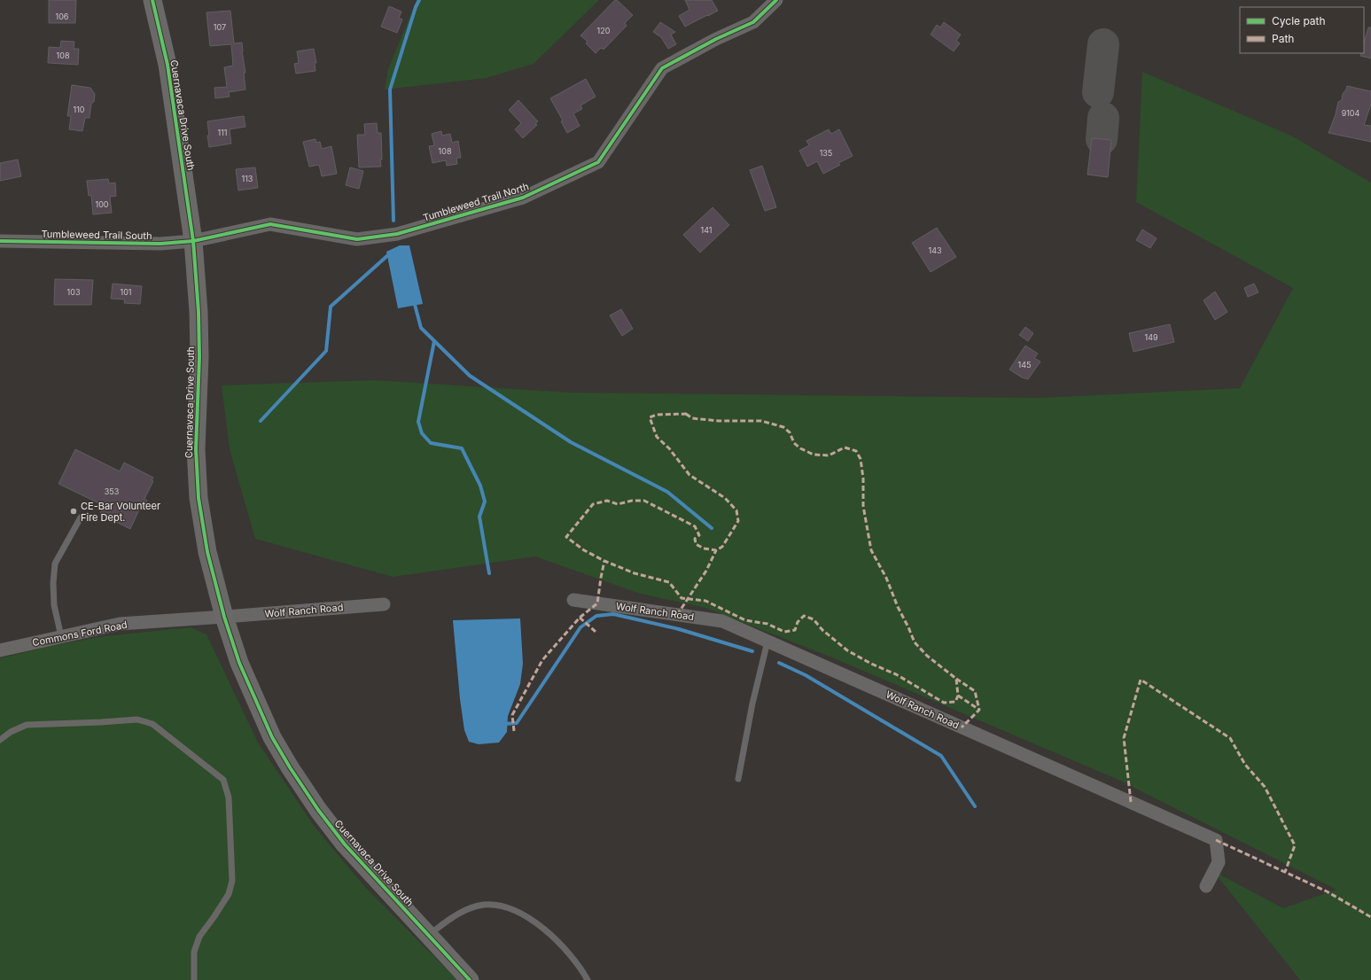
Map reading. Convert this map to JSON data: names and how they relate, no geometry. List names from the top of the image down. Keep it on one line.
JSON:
{"streets":{"street":["Cuernavaca Drive South","Tumbleweed Trail North","Tumbleweed Trail South","Wolf Ranch Road","Commons Ford Road"]},"crossings":[["Cuernavaca Drive South","Tumbleweed Trail North"],["Cuernavaca Drive South","Tumbleweed Trail South"],["Cuernavaca Drive South","Wolf Ranch Road"],["Cuernavaca Drive South","Commons Ford Road"],["Tumbleweed Trail North","Tumbleweed Trail South"],["Wolf Ranch Road","Commons Ford Road"]],"places":["CE-Bar Volunteer Fire Dept."],"house_numbers":["106","107","120","108","110","9104","111","108","135","113","100","141","143","103","101","149","145","353"],"legend":["Cycle path","Path"]}
